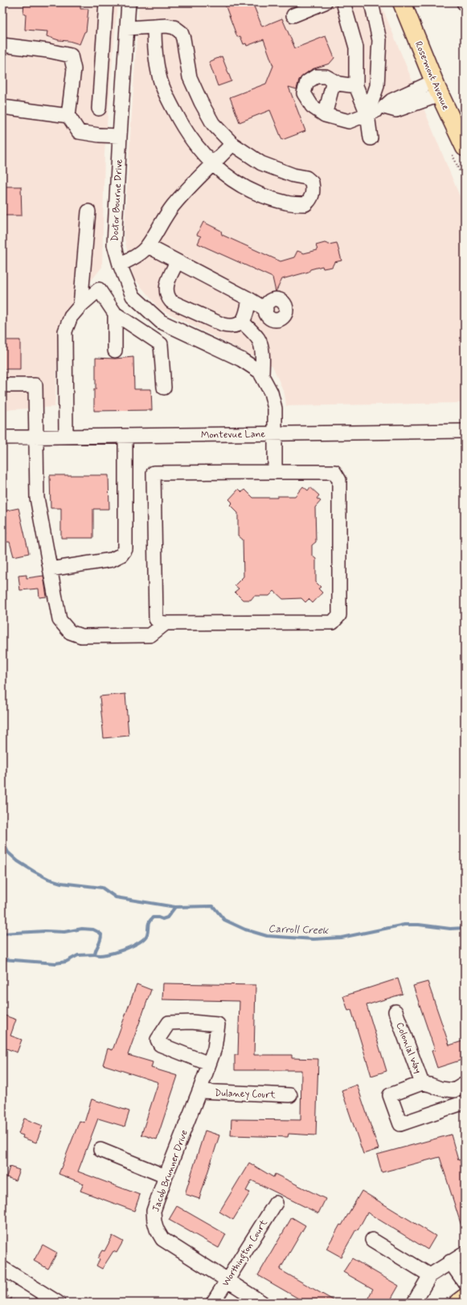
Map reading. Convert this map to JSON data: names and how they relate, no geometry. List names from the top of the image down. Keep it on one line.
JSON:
{"streets":{"main road":["Rosemont Avenue"],"street":["Doctor Bourne Drive","Montevue Lane","Colonial Way","Dulaney Court","Jacob Brunner Drive","Worthington Court"]},"crossings":[["Doctor Bourne Drive","Montevue Lane"],["Dulaney Court","Jacob Brunner Drive"],["Jacob Brunner Drive","Worthington Court"]],"water":["Carroll Creek"]}
